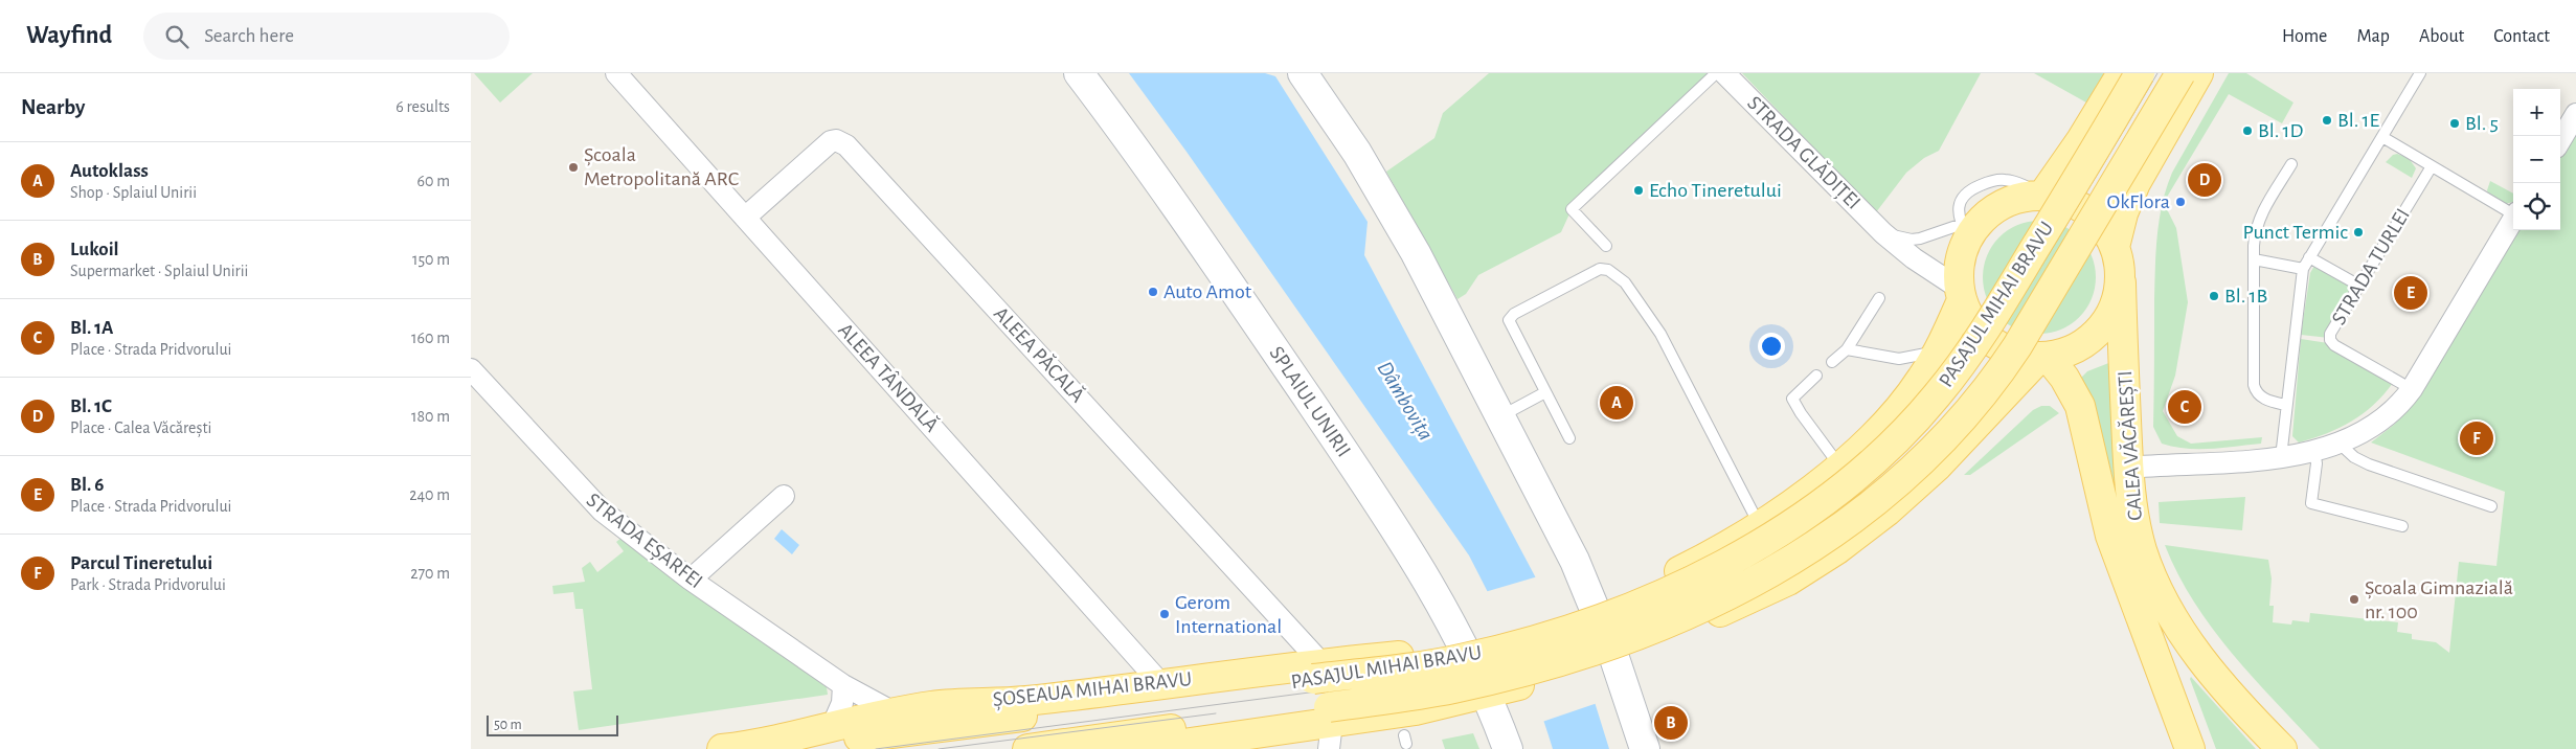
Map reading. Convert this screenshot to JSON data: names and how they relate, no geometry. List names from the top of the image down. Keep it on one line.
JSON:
{"streets":{"main road":["PASAJUL MIHAI BRAVU","SPLAIUL UNIRII","CALEA VĂCĂREȘTI","ȘOSEAUA MIHAI BRAVU"],"street":["STRADA GLĂDIȚEI","ALEEA PĂCALĂ","ALEEA TÂNDALĂ","STRADA EȘARFEI"],"lane":["STRADA TURLEI"]},"crossings":[["STRADA GLĂDIȚEI","CALEA VĂCĂREȘTI"],["PASAJUL MIHAI BRAVU","ȘOSEAUA MIHAI BRAVU"],["ALEEA PĂCALĂ","ALEEA TÂNDALĂ"],["ALEEA PĂCALĂ","ȘOSEAUA MIHAI BRAVU"],["ALEEA TÂNDALĂ","ȘOSEAUA MIHAI BRAVU"],["SPLAIUL UNIRII","ȘOSEAUA MIHAI BRAVU"],["STRADA EȘARFEI","ȘOSEAUA MIHAI BRAVU"]],"water":["Dâmbovița"],"places":["Bl. 1E","Bl. 5","Bl. 1D","Școala Metropolitană ARC","Echo Tineretului","OkFlora","Punct Termic","Auto Amot","Bl. 1B","Școala Gimnazială nr. 100","Gerom International"],"scale_bar":"50 m","page":{"header":"Wayfind","search":"Search here","nav":["Home","Map","About","Contact"],"heading":["Nearby","6 results"],"map_buttons":["+","−"],"list":[{"mark":"A","name":"Autoklass","note":"Shop · Splaiul Unirii","value":"60 m"},{"mark":"B","name":"Lukoil","note":"Supermarket · Splaiul Unirii","value":"150 m"},{"mark":"C","name":"Bl. 1A","note":"Place · Strada Pridvorului","value":"160 m"},{"mark":"D","name":"Bl. 1C","note":"Place · Calea Văcărești","value":"180 m"},{"mark":"E","name":"Bl. 6","note":"Place · Strada Pridvorului","value":"240 m"},{"mark":"F","name":"Parcul Tineretului","note":"Park · Strada Pridvorului","value":"270 m"}],"pins":["D","E","A","C","F","B"],"scale":"50 m"}}
